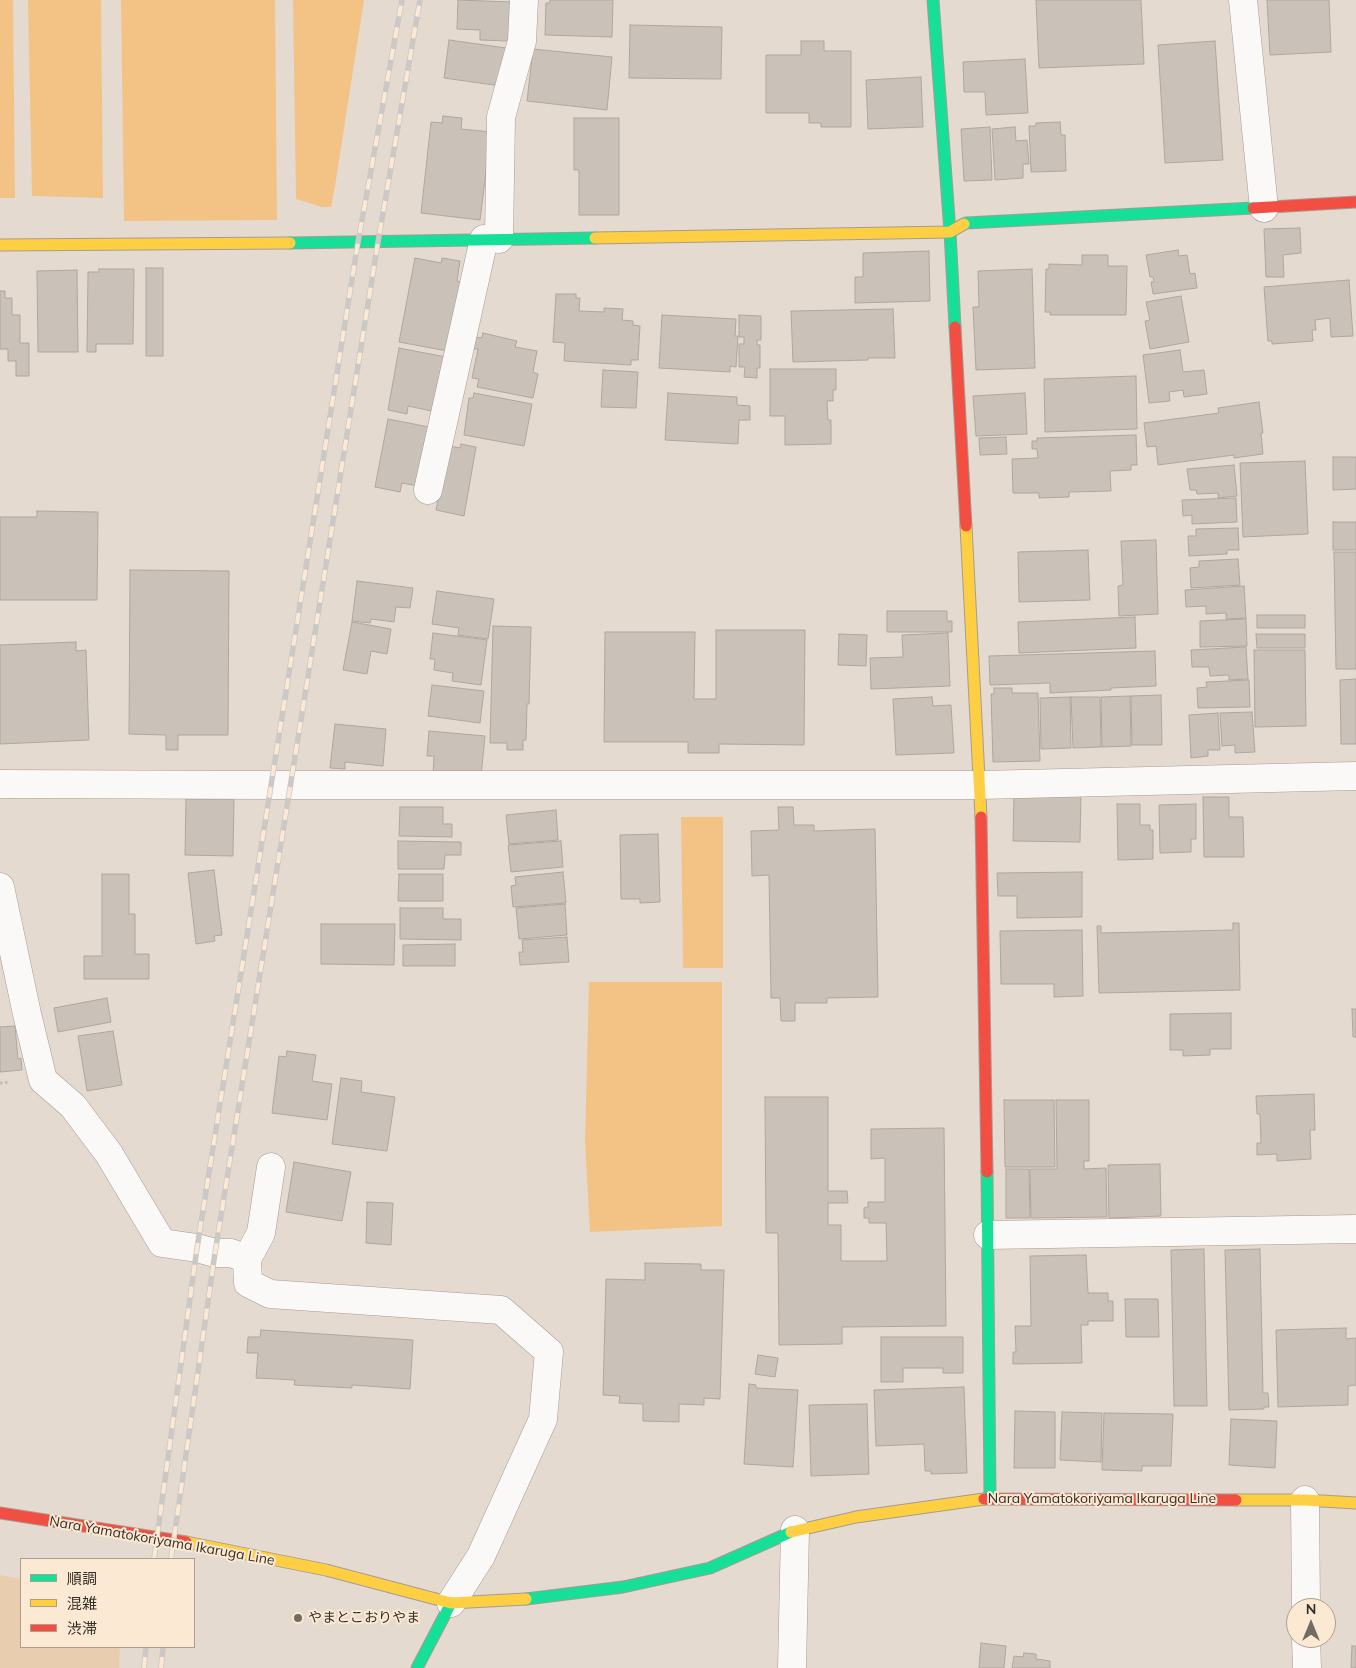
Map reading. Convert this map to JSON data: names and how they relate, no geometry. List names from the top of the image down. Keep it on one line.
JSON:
{"streets":{"street":["Nara Yamatokoriyama Ikaruga Line"]},"places":["やまとこおりやま"],"legend":["順調","混雑","渋滞"],"north":"top"}
